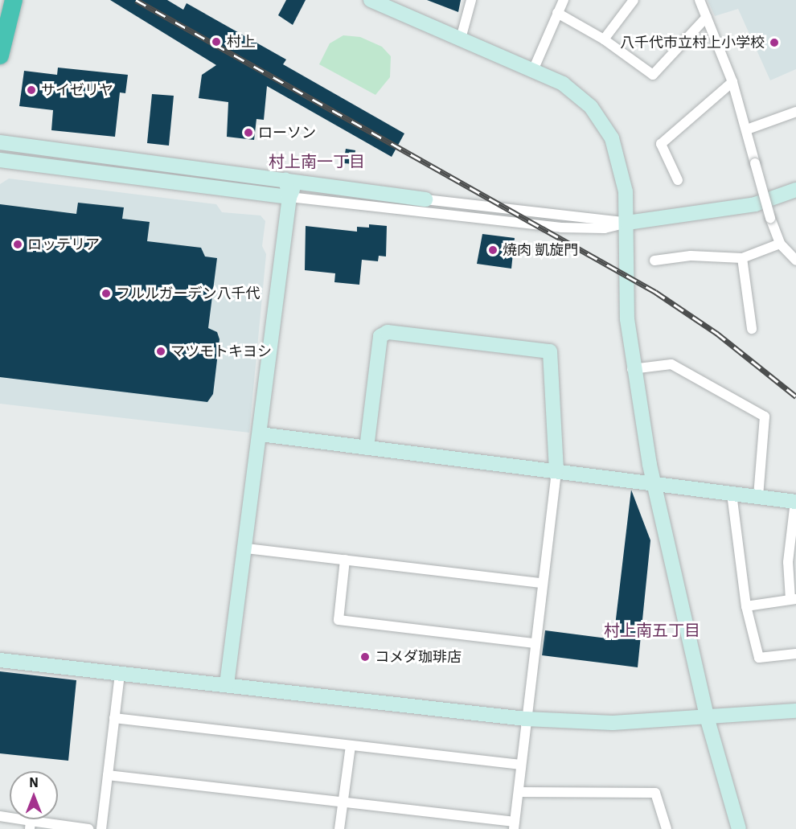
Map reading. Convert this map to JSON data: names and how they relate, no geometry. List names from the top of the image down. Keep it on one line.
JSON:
{"districts":["村上南一丁目","村上南五丁目"],"places":["村上","八千代市立村上小学校","サイゼリヤ","ローソン","ロッテリア","焼肉 凱旋門","フルルガーデン八千代","マツモトキヨシ","コメダ珈琲店"],"north":"top"}
